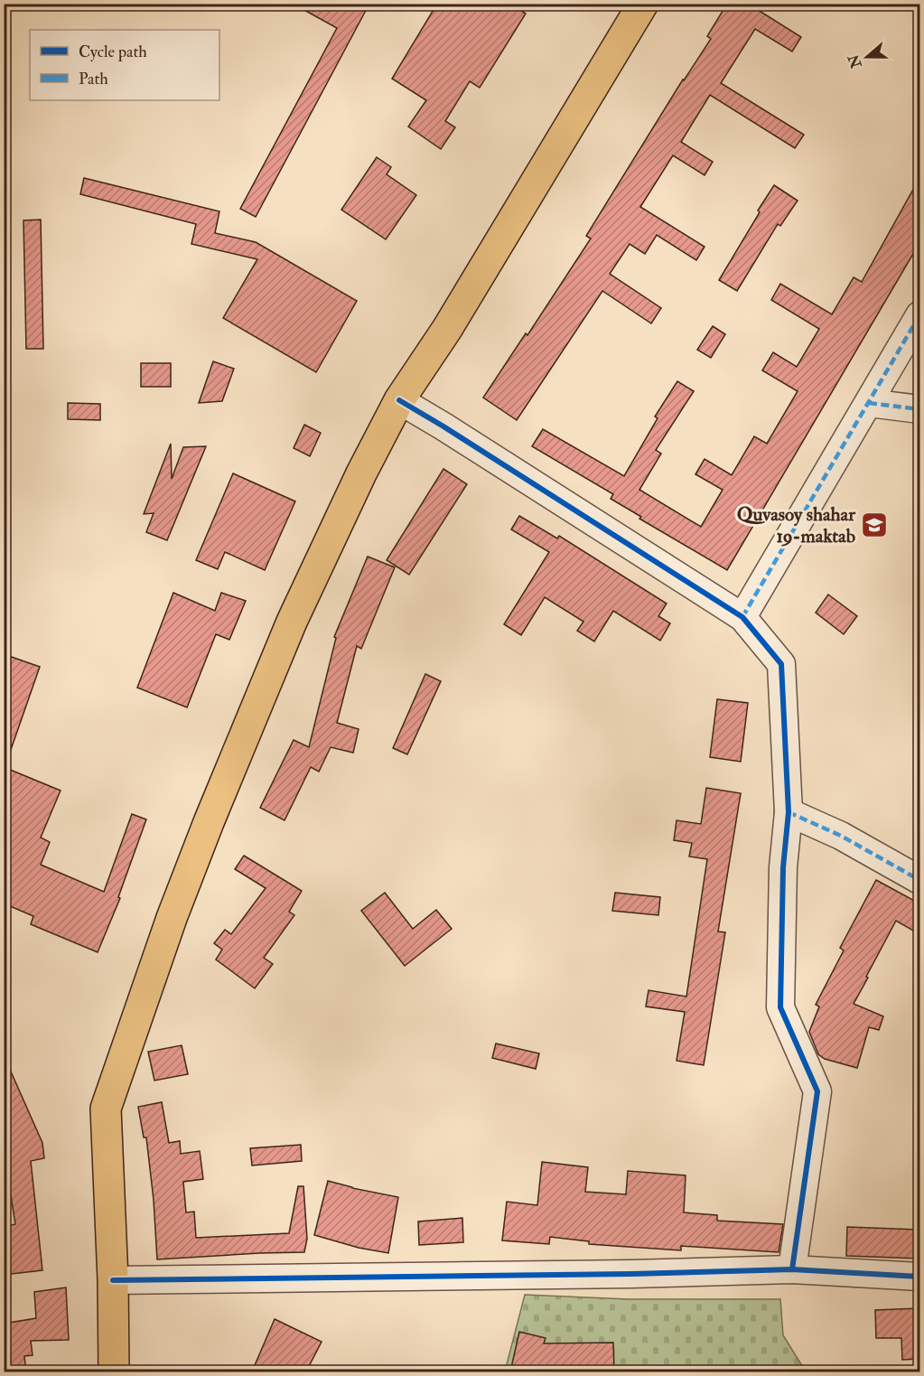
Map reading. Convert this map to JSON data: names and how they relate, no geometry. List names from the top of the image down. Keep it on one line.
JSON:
{"places":{"school or university":["Quvasoy shahar 19-maktab"]},"legend":["Cycle path","Path"],"north":"left"}
